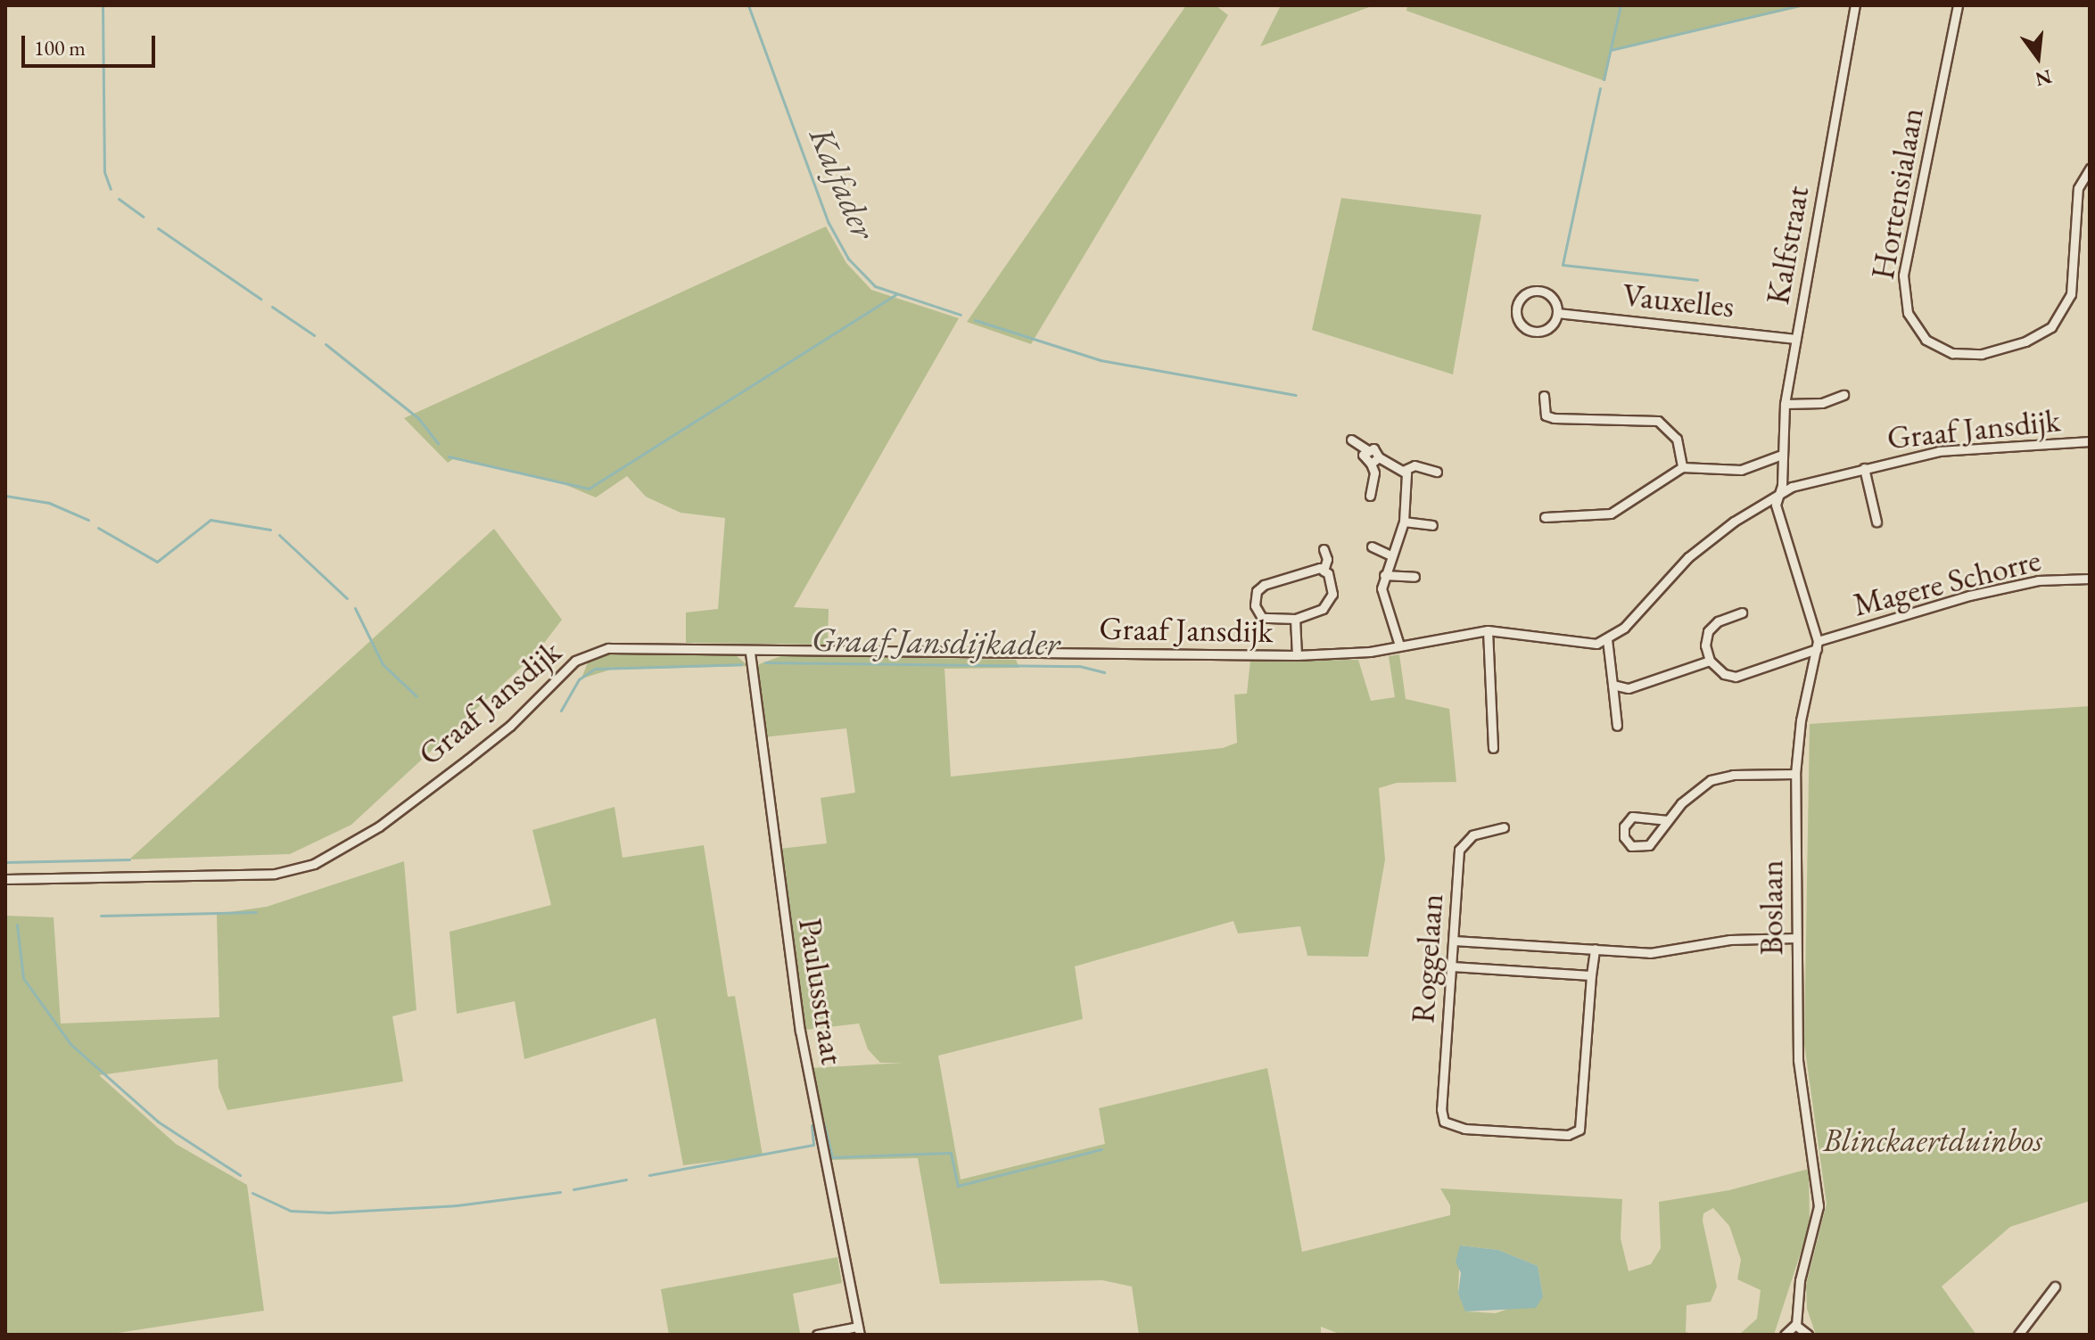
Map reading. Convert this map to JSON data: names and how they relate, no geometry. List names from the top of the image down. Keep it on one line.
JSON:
{"streets":{"street":["Hortensialaan","Kalfstraat","Vauxelles","Graaf Jansdijk","Magere Schorre","Boslaan","Roggelaan","Paulusstraat"]},"crossings":[["Kalfstraat","Vauxelles"],["Kalfstraat","Graaf Jansdijk"],["Graaf Jansdijk","Paulusstraat"],["Magere Schorre","Boslaan"]],"water":["Kalfader","Graaf Jansdijkader"],"parks":["Blinckaertduinbos"],"scale_bar":"100 m","north":"bottom"}
